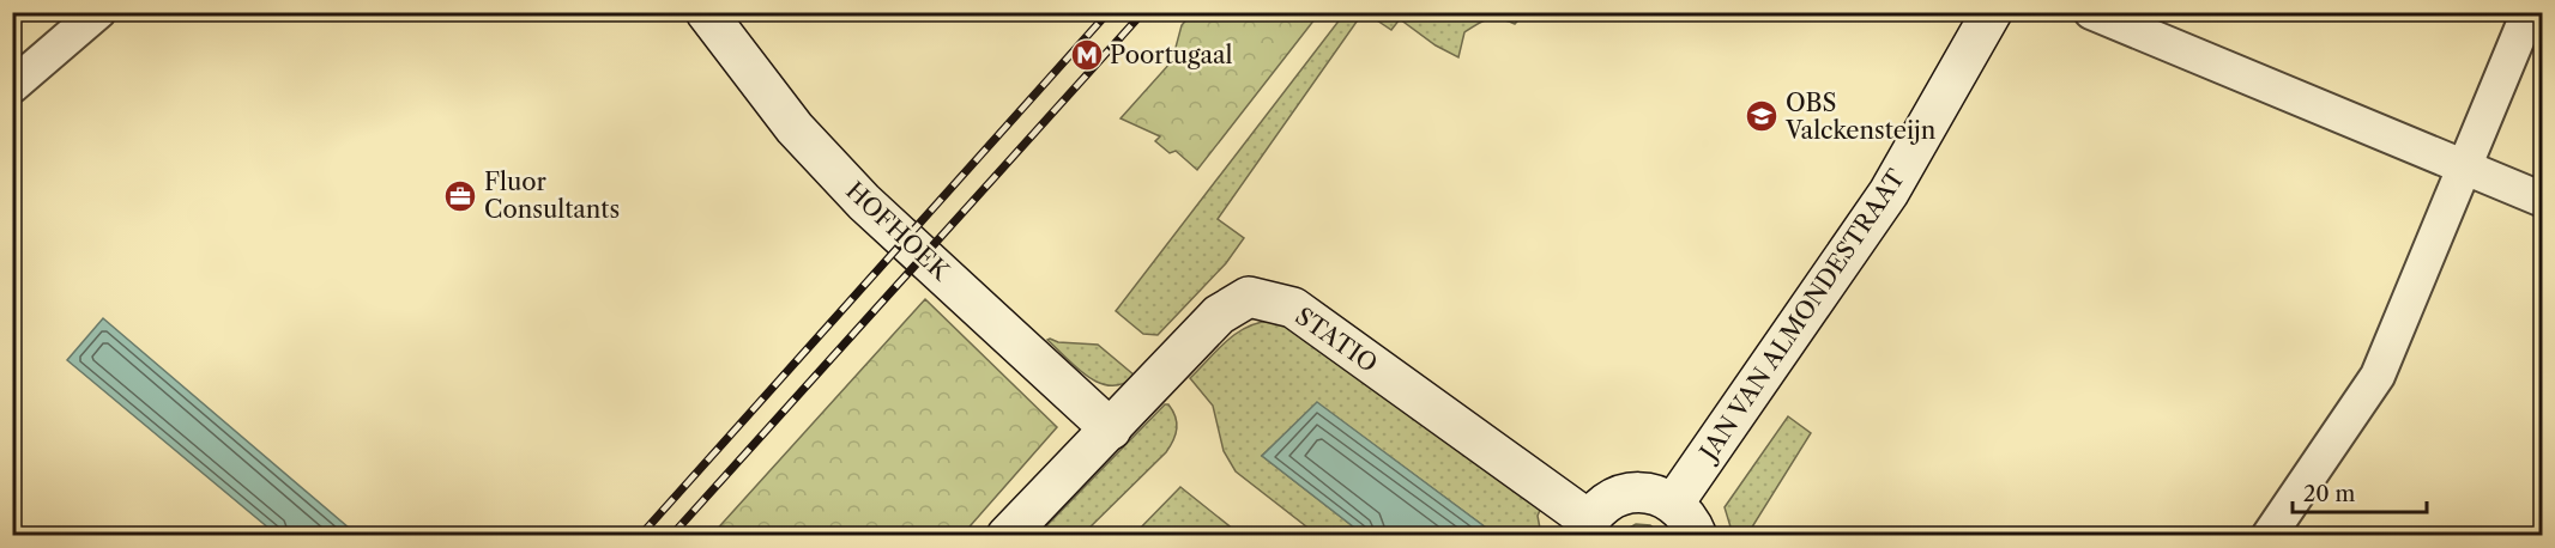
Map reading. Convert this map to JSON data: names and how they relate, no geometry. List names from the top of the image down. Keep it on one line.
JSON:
{"streets":{"street":["HOFHOEK","JAN VAN ALMONDESTRAAT","STATIO"]},"crossings":[["HOFHOEK","STATIO"]],"places":{"metro station":["Poortugaal"],"school or university":["OBS Valckensteijn"],"office":["Fluor Consultants"]},"scale_bar":"20 m"}
